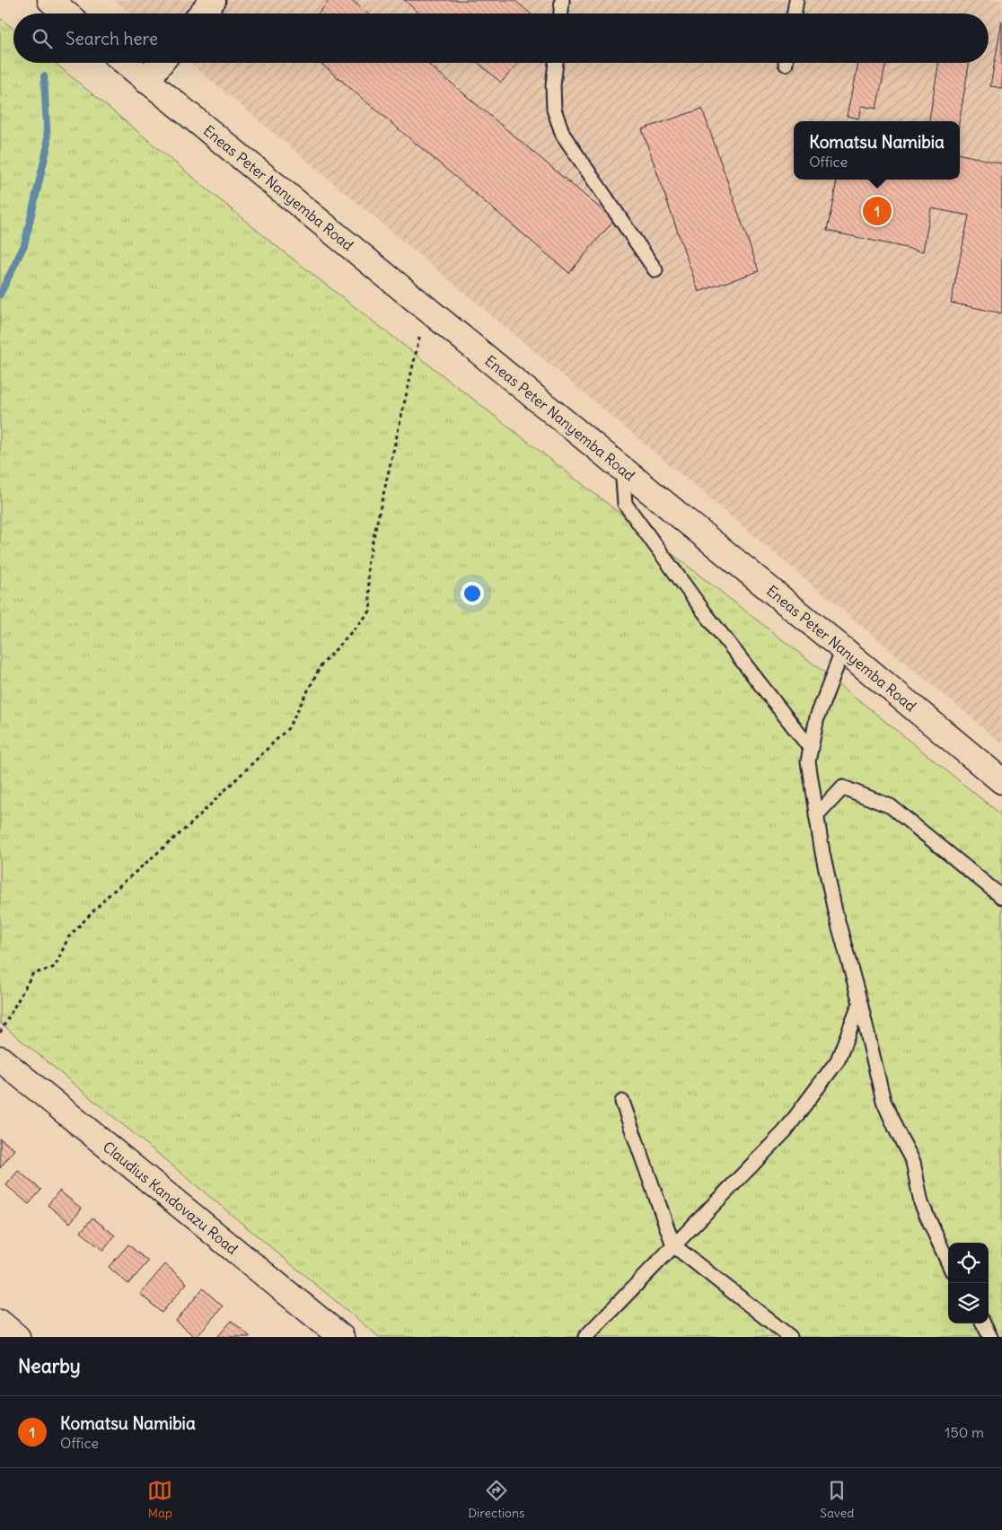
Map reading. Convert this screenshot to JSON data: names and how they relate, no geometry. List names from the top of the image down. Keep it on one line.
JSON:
{"streets":{"main road":["Eneas Peter Nanyemba Road","Claudius Kandovazu Road"]},"page":{"search":"Search here","popup":["Komatsu Namibia","Office"],"pins":"1","heading":"Nearby","list":[{"mark":"1","name":"Komatsu Namibia","note":"Office","value":"150 m"}],"nav":["Map","Directions","Saved"]}}
